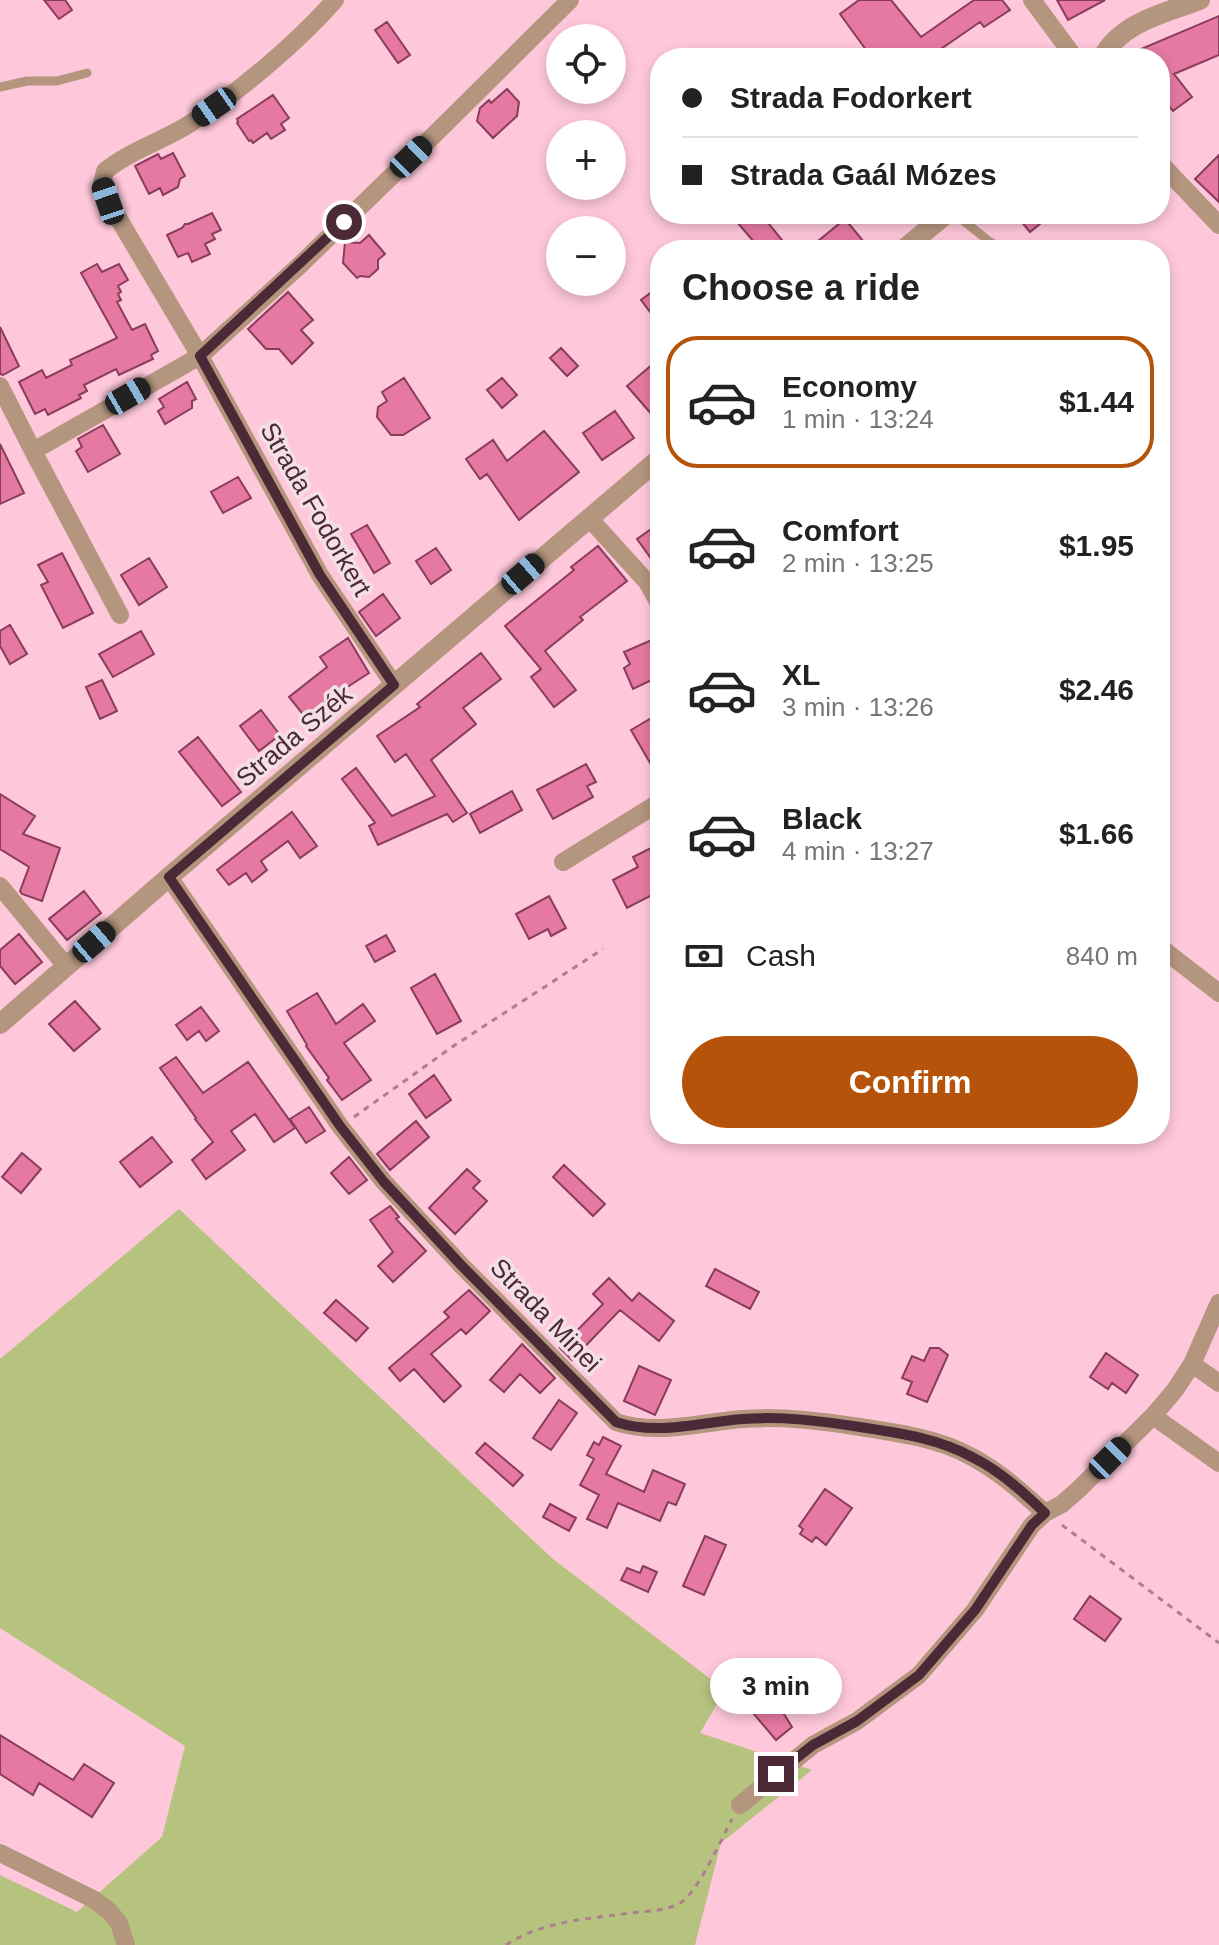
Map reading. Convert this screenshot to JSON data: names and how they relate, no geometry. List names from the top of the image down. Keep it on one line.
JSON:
{"streets":{"street":["Strada Fodorkert","Strada Szék","Strada Minei"]},"crossings":[["Strada Fodorkert","Strada Szék"],["Strada Szék","Strada Minei"]],"page":{"map_buttons":["+","−"],"banner":["Strada Fodorkert","Strada Gaál Mózes"],"heading":"Choose a ride","list":[{"name":"Economy","note":"1 min · 13:24","value":"$1.44"},{"name":"Comfort","note":"2 min · 13:25","value":"$1.95"},{"name":"XL","note":"3 min · 13:26","value":"$2.46"},{"name":"Black","note":"4 min · 13:27","value":"$1.66"}],"pay":["Cash","840 m"],"buttons":"Confirm","bubble":"3 min"}}
